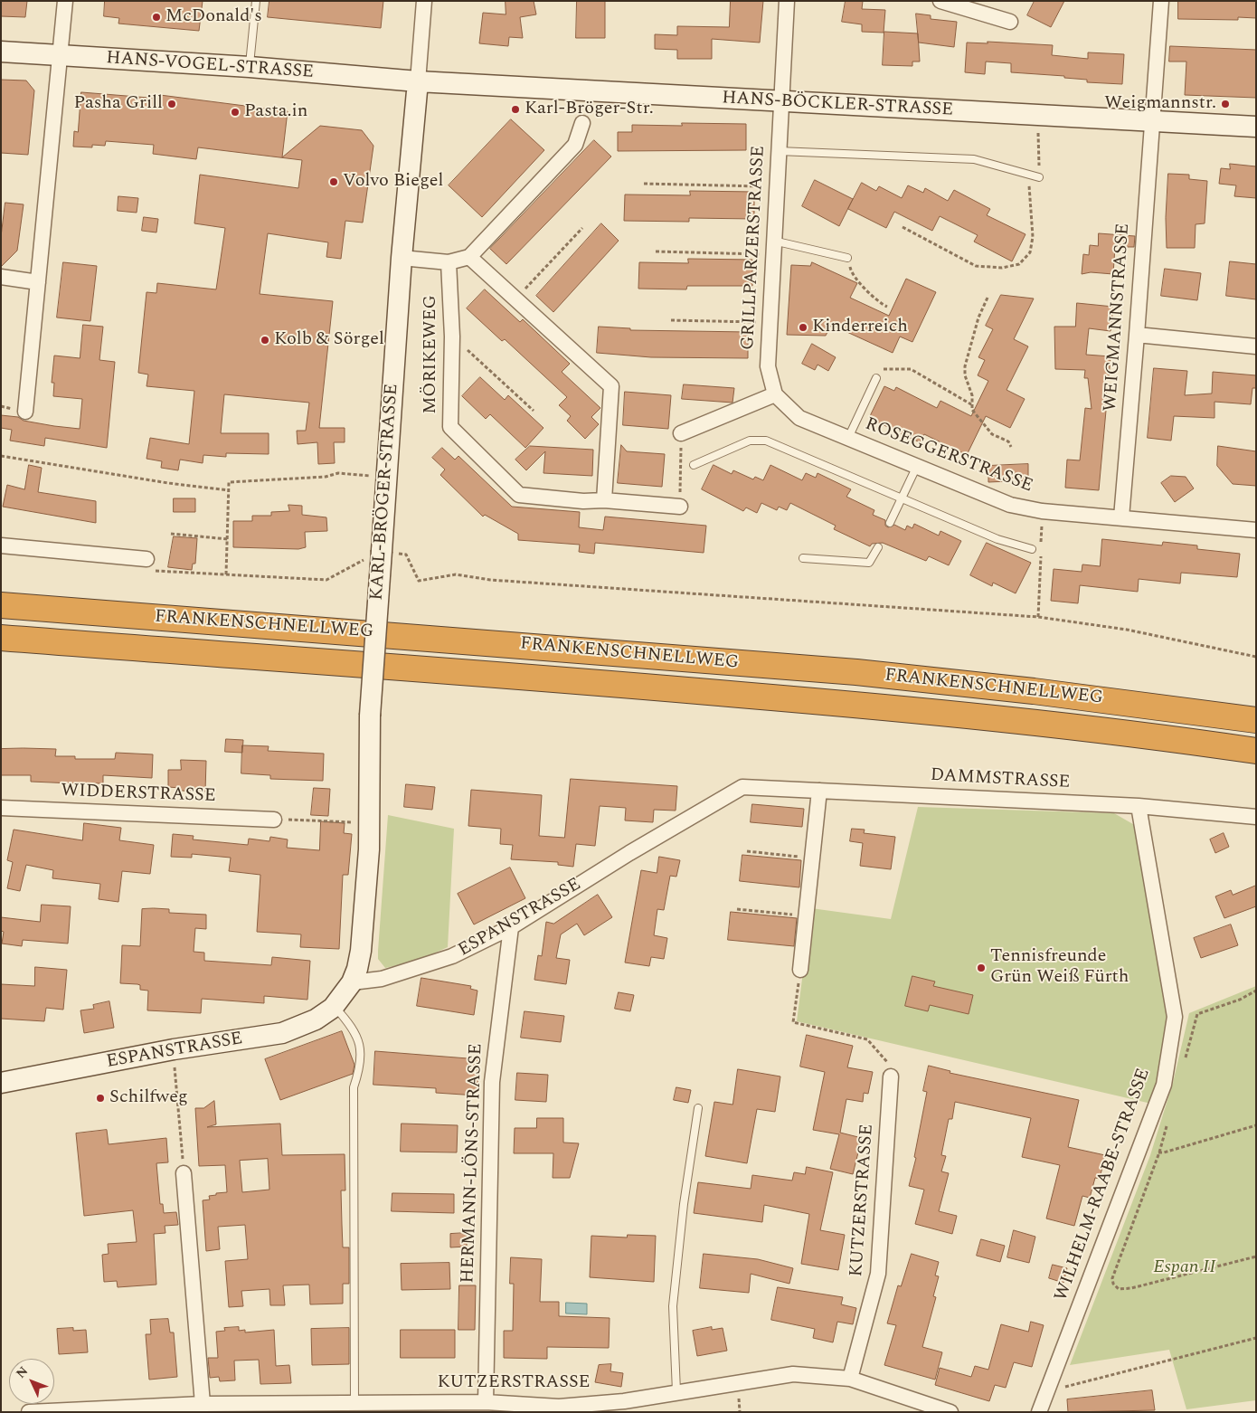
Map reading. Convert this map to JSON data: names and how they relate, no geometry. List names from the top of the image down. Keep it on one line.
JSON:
{"streets":{"highway":["FRANKENSCHNELLWEG"],"street":["HANS-VOGEL-STRASSE","HANS-BÖCKLER-STRASSE","GRILLPARZERSTRASSE","WEIGMANNSTRASSE","MÖRIKEWEG","ROSEGGERSTRASSE","KARL-BRÖGER-STRASSE","DAMMSTRASSE","WIDDERSTRASSE","ESPANSTRASSE","HERMANN-LÖNS-STRASSE","WILHELM-RAABE-STRASSE","KUTZERSTRASSE"]},"crossings":[["HANS-VOGEL-STRASSE","HANS-BÖCKLER-STRASSE"],["HANS-VOGEL-STRASSE","KARL-BRÖGER-STRASSE"],["HANS-BÖCKLER-STRASSE","GRILLPARZERSTRASSE"],["HANS-BÖCKLER-STRASSE","WEIGMANNSTRASSE"],["HANS-BÖCKLER-STRASSE","KARL-BRÖGER-STRASSE"],["GRILLPARZERSTRASSE","ROSEGGERSTRASSE"],["WEIGMANNSTRASSE","ROSEGGERSTRASSE"],["KARL-BRÖGER-STRASSE","ESPANSTRASSE"],["DAMMSTRASSE","ESPANSTRASSE"],["DAMMSTRASSE","WILHELM-RAABE-STRASSE"],["ESPANSTRASSE","HERMANN-LÖNS-STRASSE"],["HERMANN-LÖNS-STRASSE","KUTZERSTRASSE"]],"parks":["Espan II"],"places":["McDonald's","Pasha Grill","Weigmannstr.","Karl-Bröger-Str.","Pasta.in","Volvo Biegel","Kinderreich","Kolb & Sörgel","Tennisfreunde Grün Weiß Fürth","Schilfweg"],"north":"top left"}
